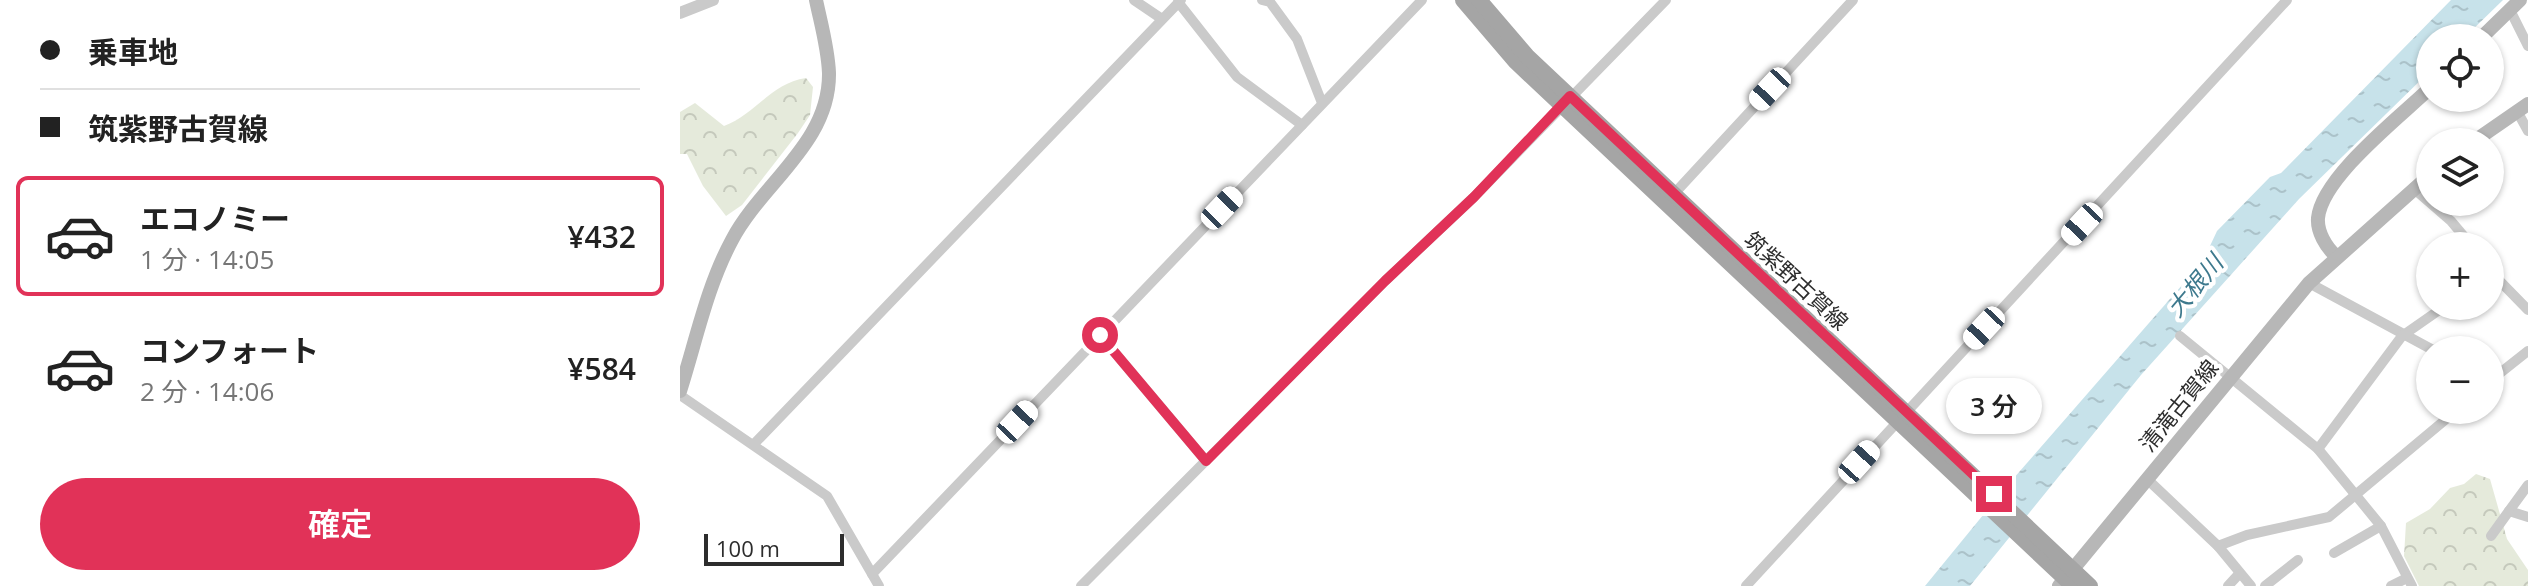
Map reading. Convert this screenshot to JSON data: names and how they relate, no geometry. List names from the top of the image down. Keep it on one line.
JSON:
{"streets":{"main road":["筑紫野古賀線","清滝古賀線"]},"crossings":[["筑紫野古賀線","清滝古賀線"]],"water":["大根川"],"scale_bar":"100 m","page":{"banner":["乗車地","筑紫野古賀線"],"map_buttons":["+","−"],"list":[{"name":"エコノミー","note":"1 分 · 14:05","value":"¥432"},{"name":"コンフォート","note":"2 分 · 14:06","value":"¥584"}],"bubble":"3 分","buttons":"確定","scale":"100 m"}}
